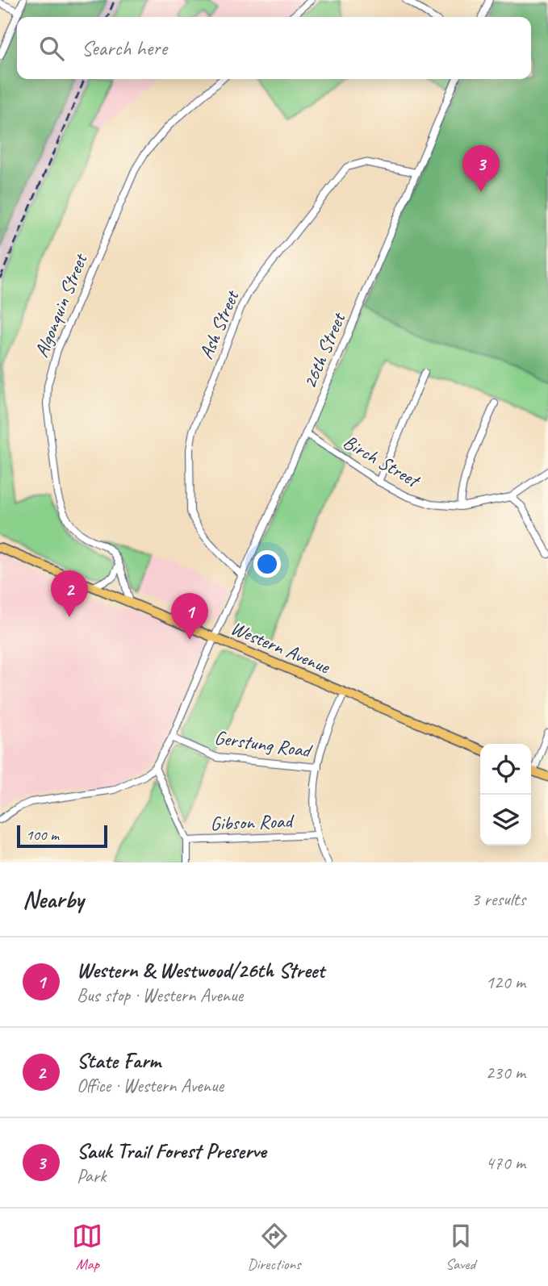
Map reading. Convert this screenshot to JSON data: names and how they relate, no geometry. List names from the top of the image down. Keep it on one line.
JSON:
{"streets":{"main road":["Western Avenue"],"street":["Algonquin Street","Ash Street","26th Street","Birch Street","Gerstung Road","Gibson Road"]},"crossings":[["Algonquin Street","Western Avenue"],["Ash Street","26th Street"],["26th Street","Birch Street"],["26th Street","Western Avenue"],["26th Street","Gerstung Road"]],"scale_bar":"100 m","page":{"search":"Search here","pins":["3","2","1"],"scale":"100 m","heading":["Nearby","3 results"],"list":[{"mark":"1","name":"Western & Westwood/26th Street","note":"Bus stop · Western Avenue","value":"120 m"},{"mark":"2","name":"State Farm","note":"Office · Western Avenue","value":"230 m"},{"mark":"3","name":"Sauk Trail Forest Preserve","note":"Park","value":"470 m"}],"nav":["Map","Directions","Saved"]}}
